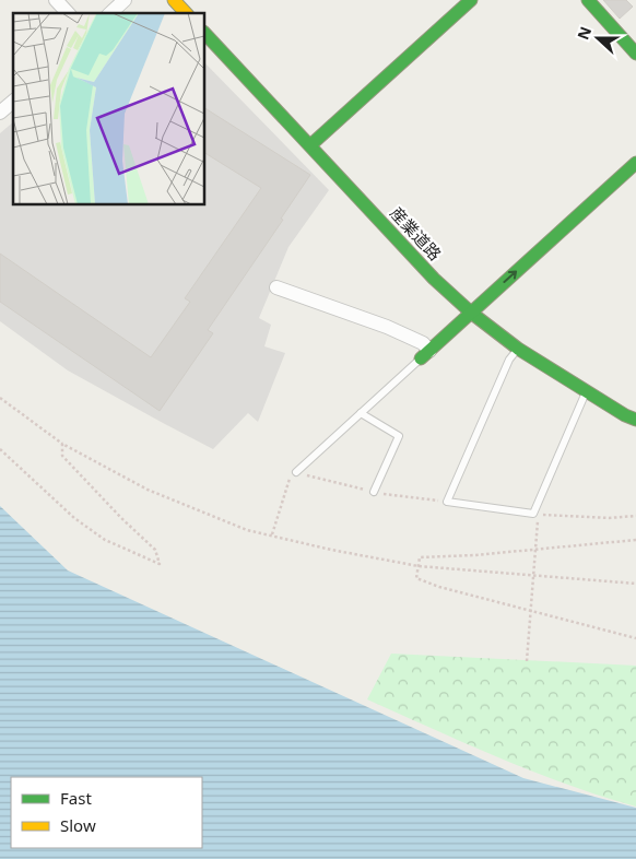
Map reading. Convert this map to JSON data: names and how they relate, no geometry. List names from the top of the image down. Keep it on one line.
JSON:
{"streets":{"main road":["産業道路"]},"legend":["Fast","Slow"],"north":"left"}
